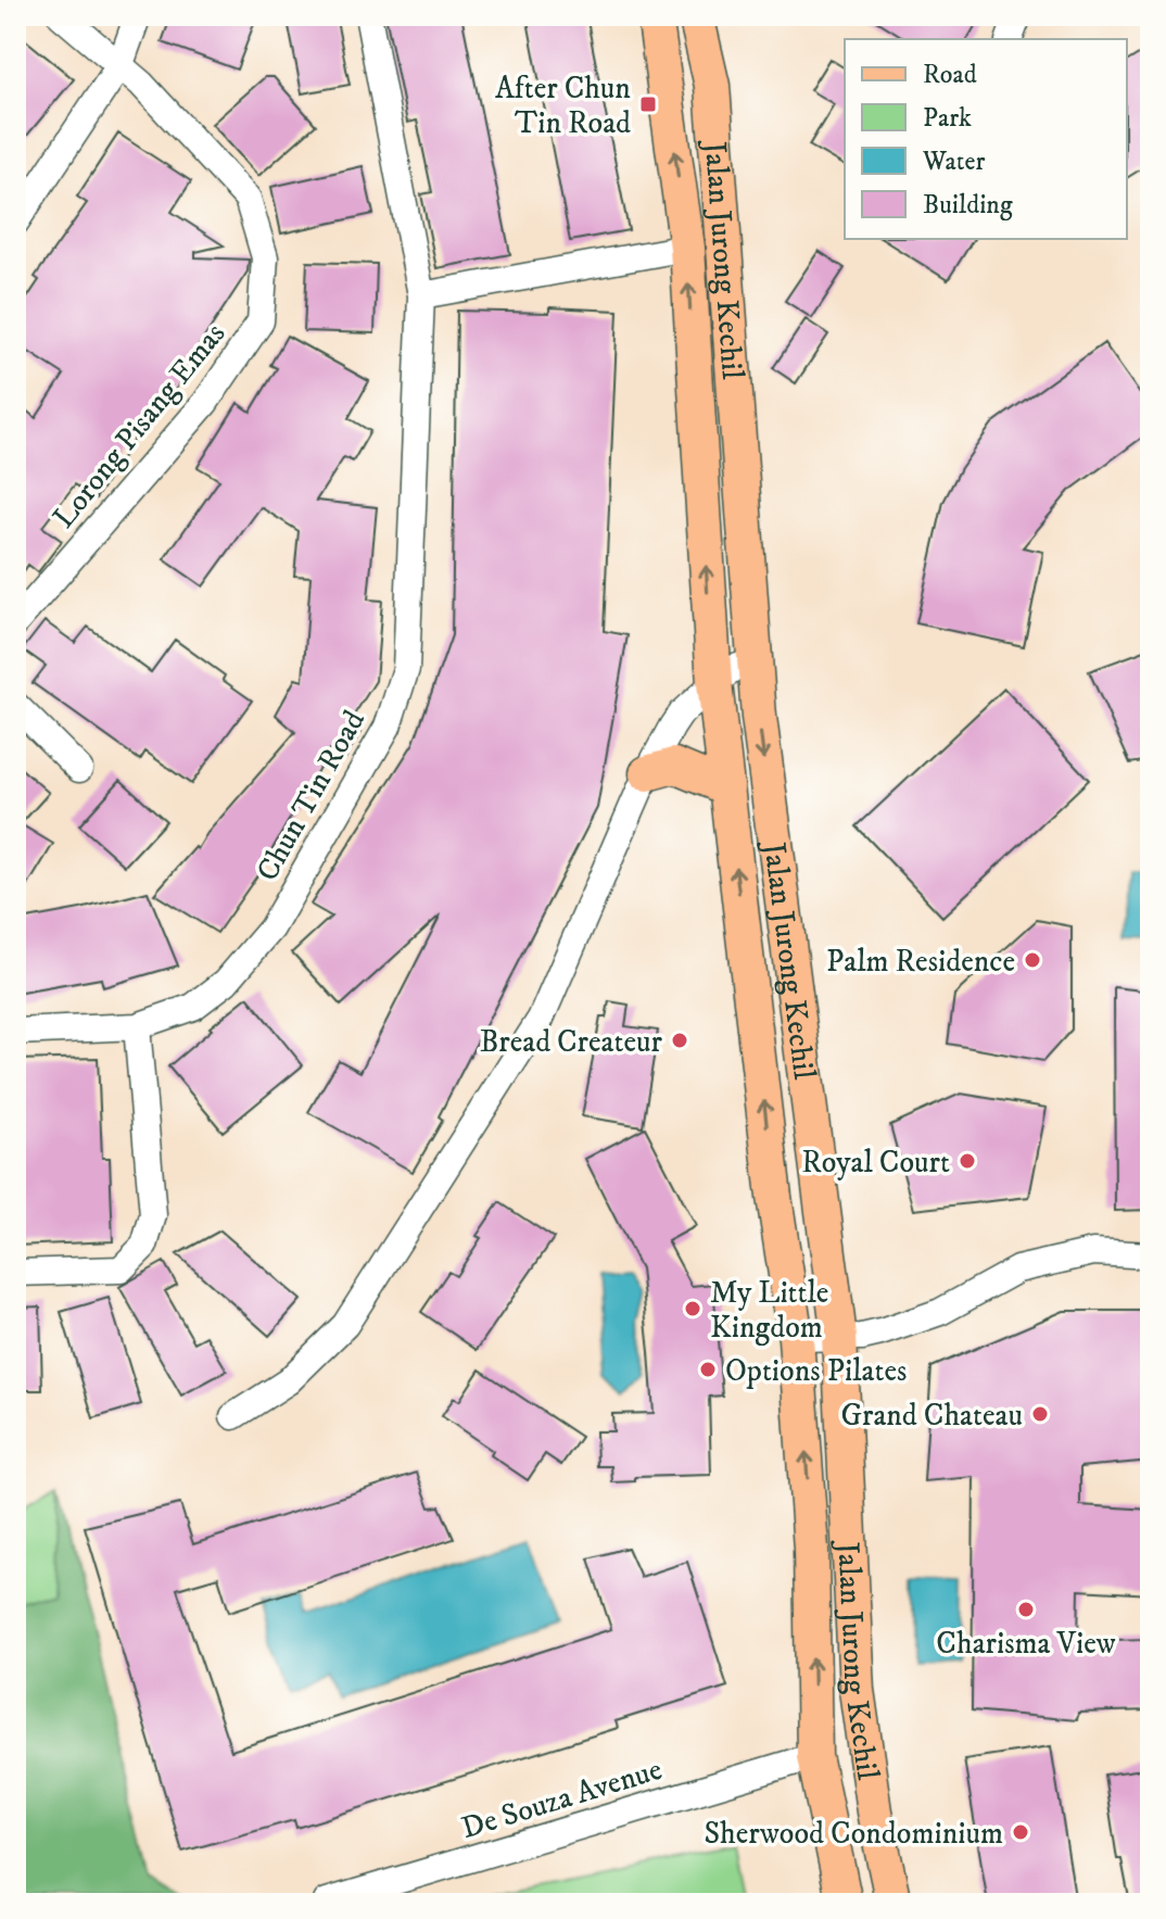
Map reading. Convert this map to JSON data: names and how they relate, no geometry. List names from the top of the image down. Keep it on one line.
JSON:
{"streets":{"main road":["Jalan Jurong Kechil"],"street":["Lorong Pisang Emas","Chun Tin Road","De Souza Avenue"]},"crossings":[["Jalan Jurong Kechil","De Souza Avenue"]],"places":{"transit":["After Chun Tin Road"],"other":["Palm Residence","Bread Createur","Royal Court","My Little Kingdom","Options Pilates","Grand Chateau","Charisma View","Sherwood Condominium"]},"legend":["Road","Park","Water","Building"]}
